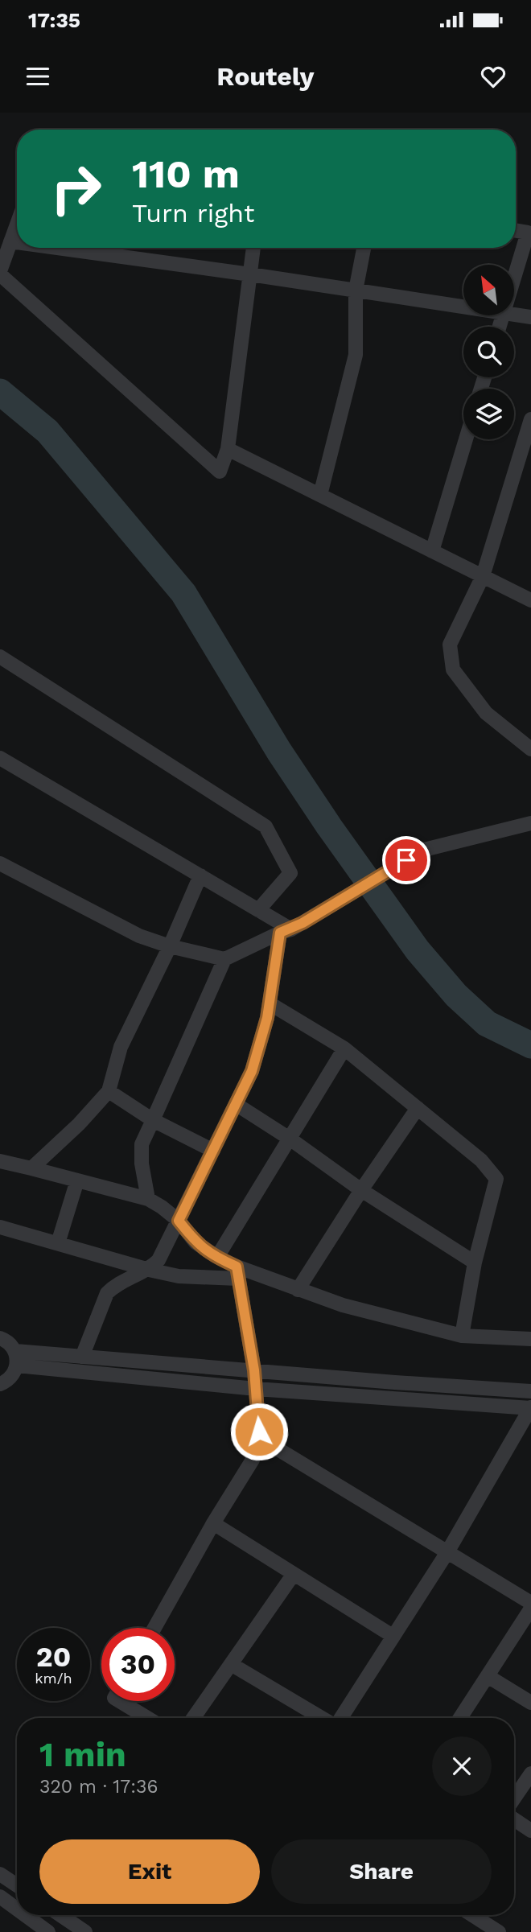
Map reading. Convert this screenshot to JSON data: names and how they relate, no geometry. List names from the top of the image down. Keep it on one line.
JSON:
{"north":"top left","page":{"status":"17:35","header":"Routely","turn":["110 m","Turn right"],"speed":"20 km/h","limit":"30","heading":["1 min","320 m · 17:36"],"buttons":["Exit","Share"]}}
